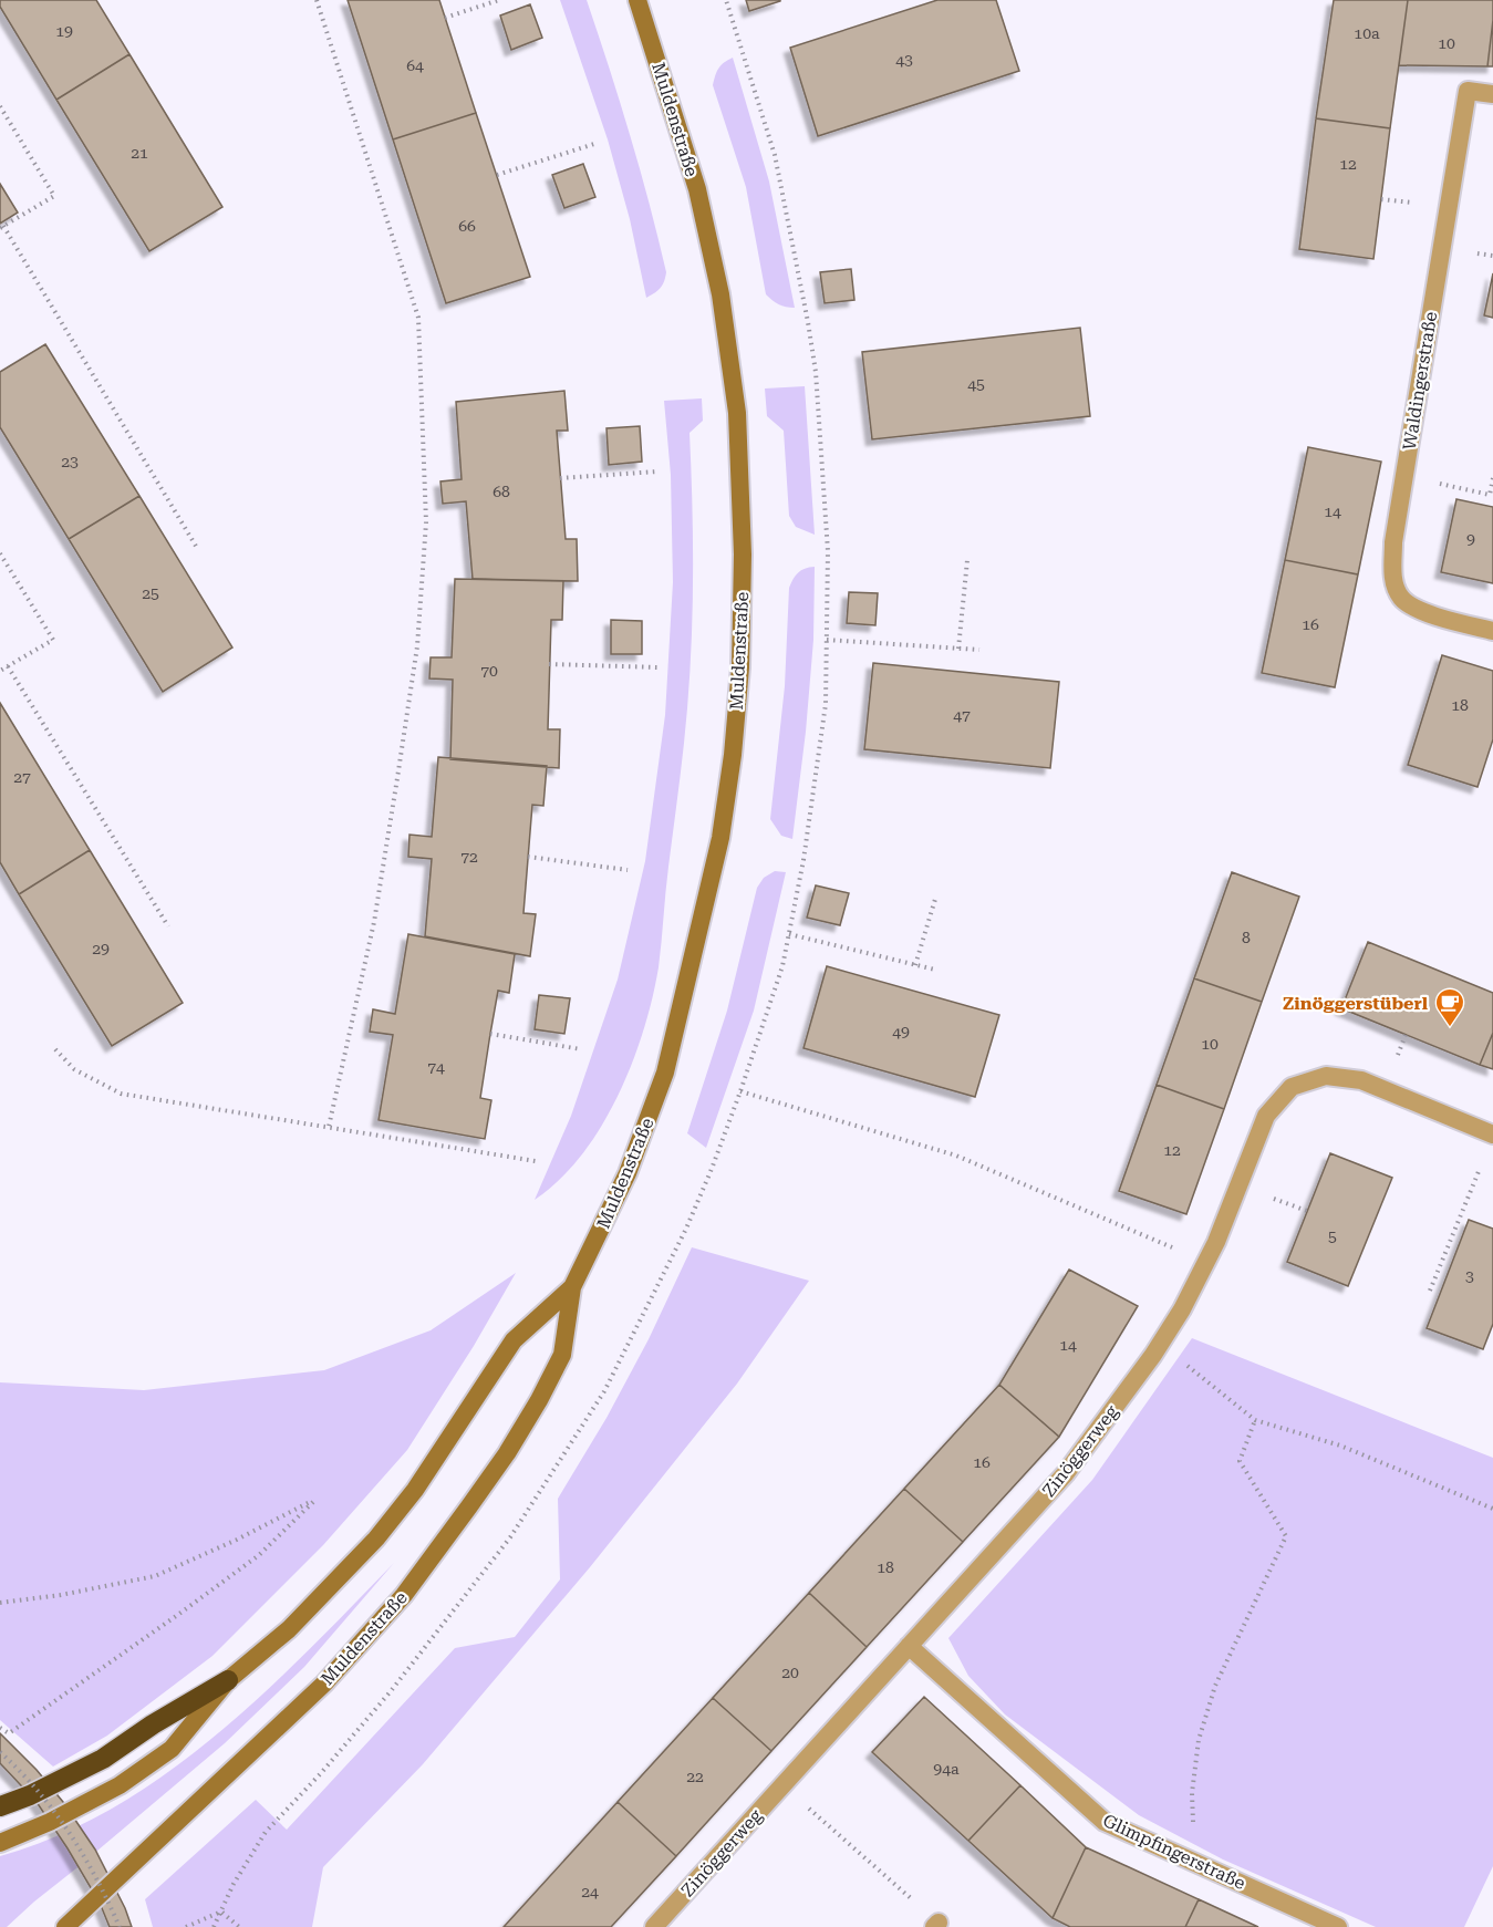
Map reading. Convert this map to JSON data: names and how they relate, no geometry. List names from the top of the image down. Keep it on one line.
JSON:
{"streets":{"main road":["Muldenstraße"],"street":["Waldingerstraße","Zinöggerweg","Glimpfingerstraße"]},"crossings":[["Zinöggerweg","Glimpfingerstraße"]],"places":{"cafe":["Zinöggerstüberl"]},"house_numbers":["19","10a","10","43","64","21","12","66","45","23","68","14","9","25","16","70","18","47","27","72","8","29","49","10","74","12","5","3","14","16","18","20","94a","22","24"]}
